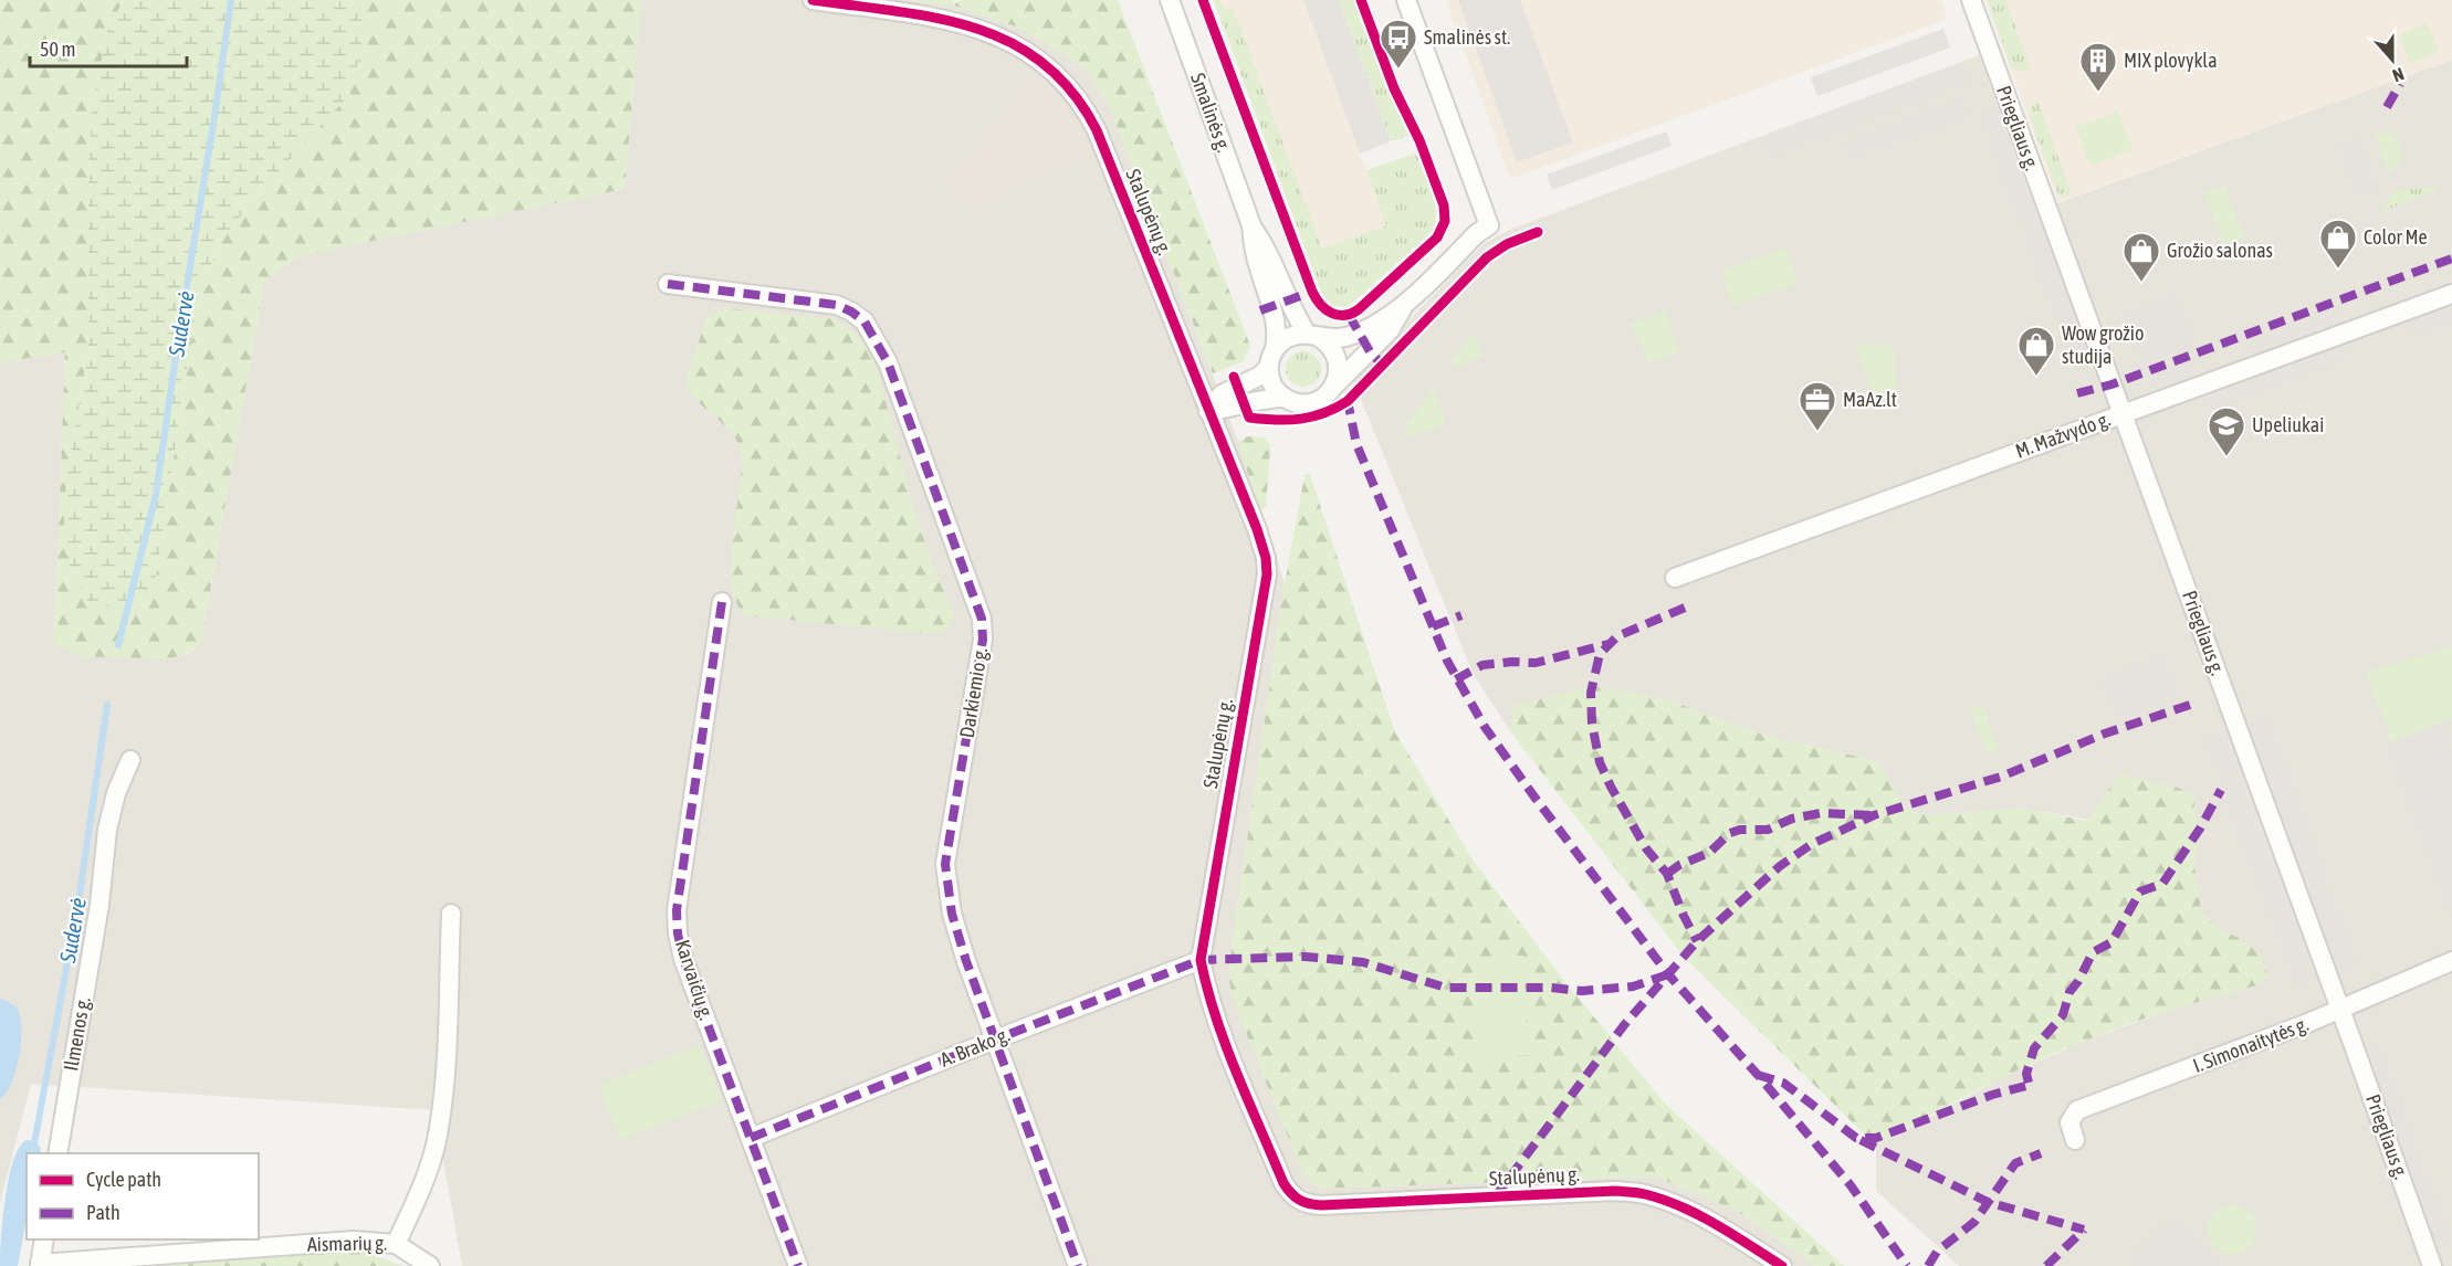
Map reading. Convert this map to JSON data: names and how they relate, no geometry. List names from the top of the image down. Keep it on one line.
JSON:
{"streets":{"street":["Smalinės g.","Priegliaus g.","Stalupėnų g.","M. Mažvydo g.","Darkiemio g.","Karvaičių g.","Ilmenos g.","I. Simonaitytės g.","A. Brako g.","Aismarių g."]},"crossings":[["Priegliaus g.","M. Mažvydo g."],["Priegliaus g.","I. Simonaitytės g."],["Stalupėnų g.","A. Brako g."],["Darkiemio g.","A. Brako g."],["Karvaičių g.","A. Brako g."]],"water":["Sudervė"],"places":{"bus stop":["Smalinės st."],"building":["MIX plovykla"],"shop":["Color Me","Grožio salonas","Wow grožio studija"],"office":["MaAz.lt"],"school or university":["Upeliukai"]},"legend":["Cycle path","Path"],"scale_bar":"50 m","north":"bottom"}
